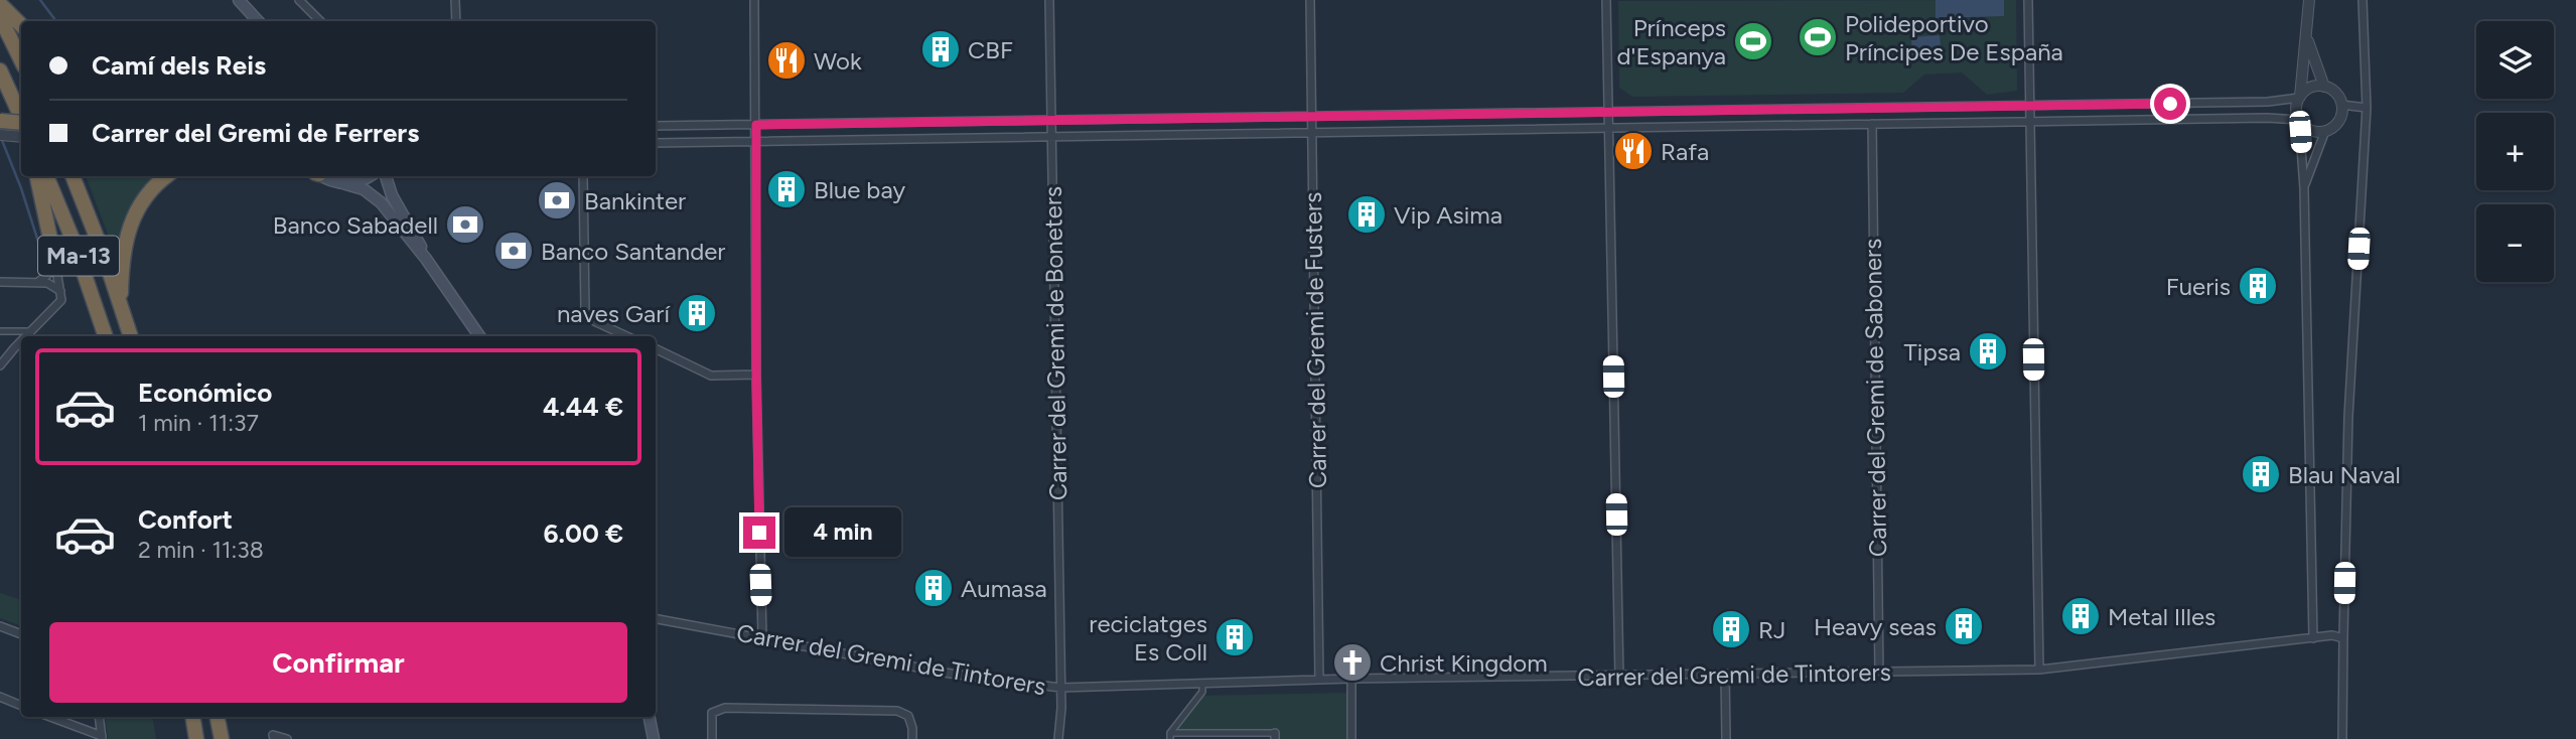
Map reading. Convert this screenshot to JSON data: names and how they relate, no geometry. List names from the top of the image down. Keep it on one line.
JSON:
{"streets":{"highway":["Ma-13"],"street":["Carrer del Gremi de Fusters","Carrer del Gremi de Boneters","Carrer del Gremi de Saboners","Carrer del Gremi de Tintorers"]},"crossings":[["Carrer del Gremi de Fusters","Carrer del Gremi de Tintorers"],["Carrer del Gremi de Boneters","Carrer del Gremi de Tintorers"],["Carrer del Gremi de Saboners","Carrer del Gremi de Tintorers"]],"places":{"sports":["Polideportivo Príncipes De España","Prínceps d'Espanya"],"building":["CBF","Blue bay","Vip Asima","Fueris","naves Garí","Tipsa","Blau Naval","Aumasa","Metal Illes","Heavy seas","RJ","reciclatges Es Coll"],"restaurant":["Wok","Rafa"],"bank":["Bankinter","Banco Sabadell","Banco Santander"],"church":["Christ Kingdom"]},"page":{"map_buttons":["+","−"],"banner":["Camí dels Reis","Carrer del Gremi de Ferrers"],"list":[{"name":"Económico","note":"1 min · 11:37","value":"4.44 €"},{"name":"Confort","note":"2 min · 11:38","value":"6.00 €"}],"bubble":"4 min","buttons":"Confirmar"}}
